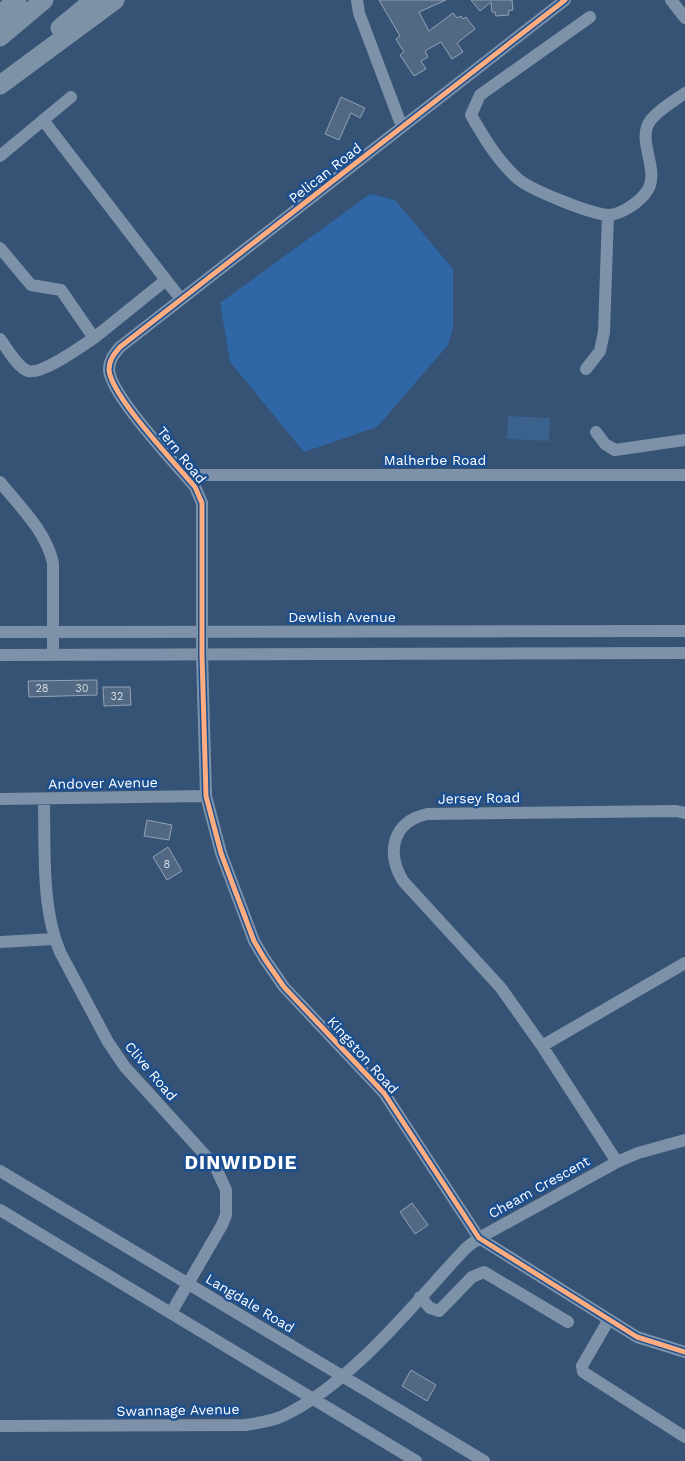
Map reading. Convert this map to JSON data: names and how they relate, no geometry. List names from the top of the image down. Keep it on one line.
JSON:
{"streets":{"street":["Pelican Road","Tern Road","Malherbe Road","Dewlish Avenue","Andover Avenue","Jersey Road","Kingston Road","Clive Road","Cheam Crescent","Langdale Road","Swannage Avenue"]},"crossings":[["Pelican Road","Tern Road"],["Tern Road","Malherbe Road"],["Tern Road","Dewlish Avenue"],["Tern Road","Kingston Road"],["Andover Avenue","Kingston Road"],["Andover Avenue","Clive Road"],["Jersey Road","Cheam Crescent"],["Kingston Road","Cheam Crescent"],["Clive Road","Langdale Road"],["Cheam Crescent","Langdale Road"],["Cheam Crescent","Swannage Avenue"],["Langdale Road","Swannage Avenue"]],"districts":["DINWIDDIE"],"house_numbers":["28","30","32","8"]}
